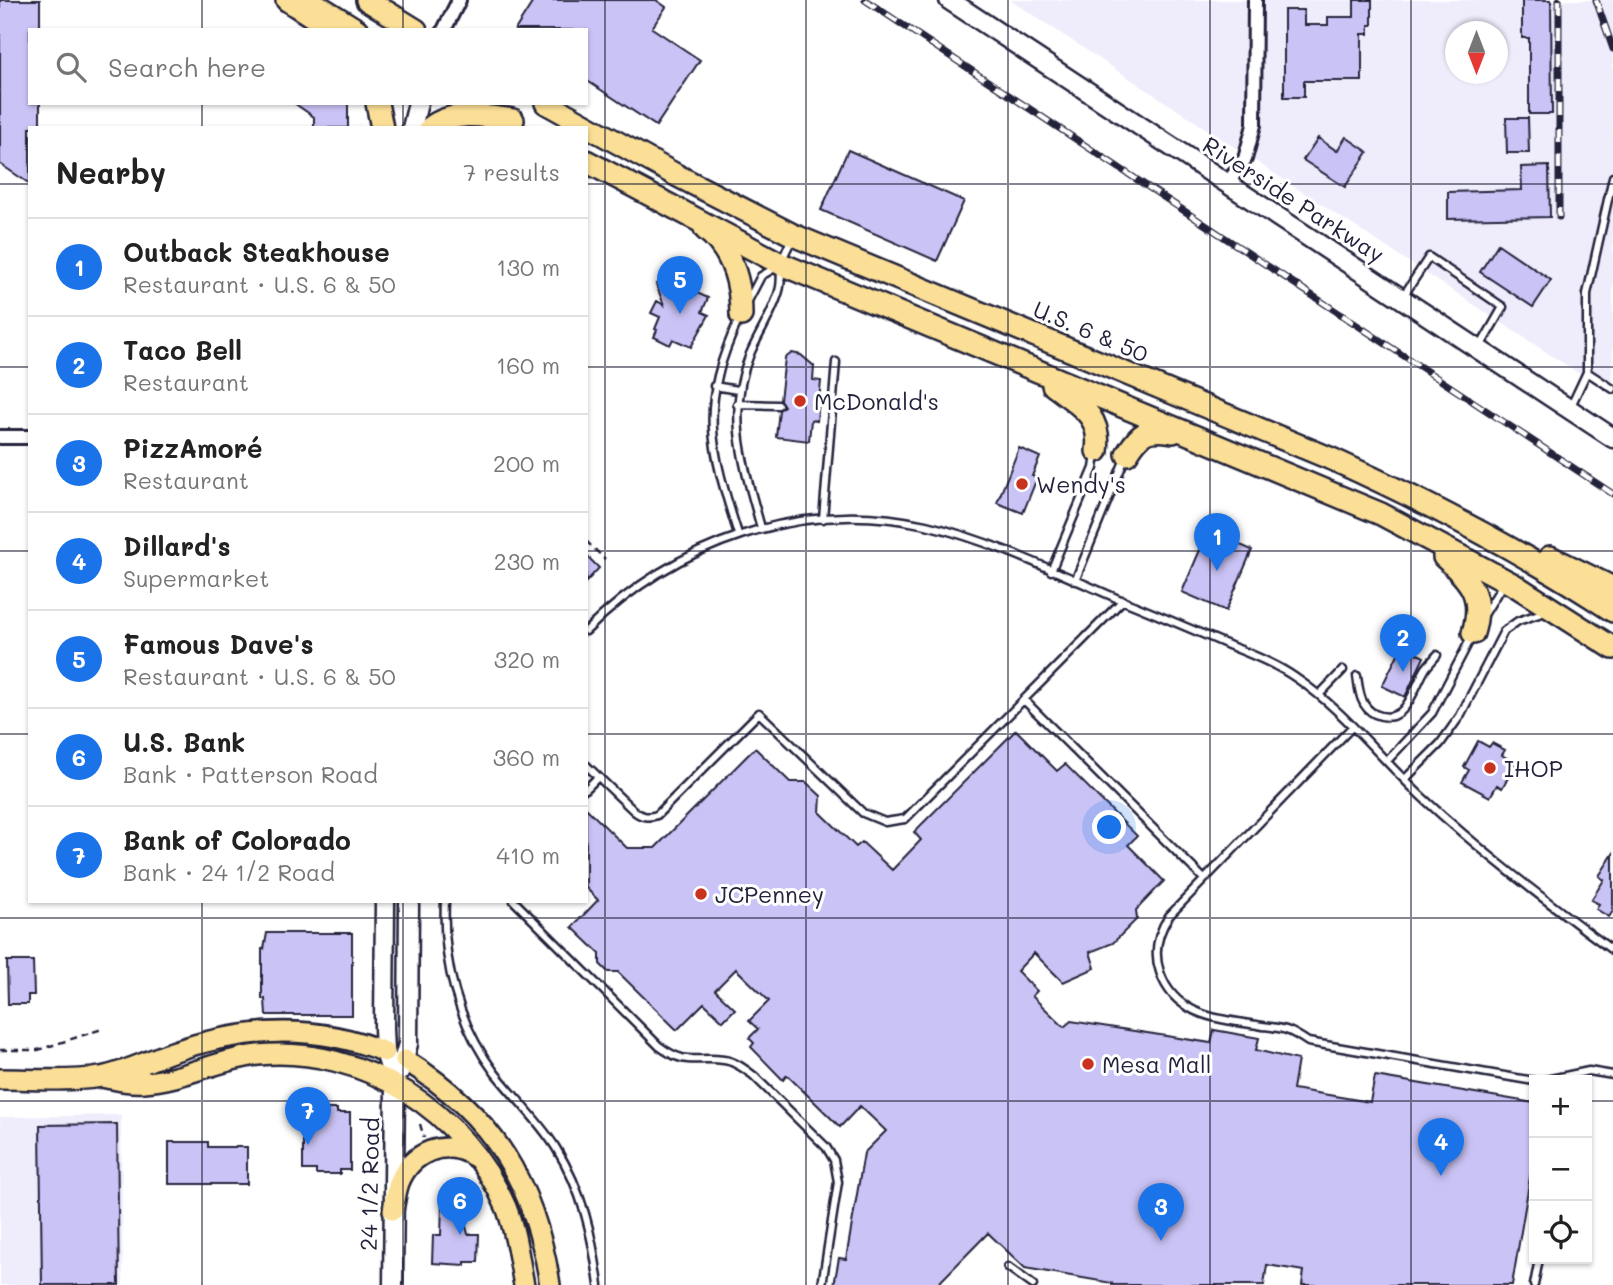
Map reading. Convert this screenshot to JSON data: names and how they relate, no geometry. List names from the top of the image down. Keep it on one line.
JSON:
{"streets":{"highway":["U.S. 6 & 50"],"main road":["Riverside Parkway","24 1/2 Road"]},"places":["McDonald's","Wendy's","IHOP","JCPenney","Mesa Mall"],"north":"bottom","page":{"search":"Search here","heading":["Nearby","7 results"],"list":[{"mark":"1","name":"Outback Steakhouse","note":"Restaurant · U.S. 6 & 50","value":"130 m"},{"mark":"2","name":"Taco Bell","note":"Restaurant","value":"160 m"},{"mark":"3","name":"PizzAmoré","note":"Restaurant","value":"200 m"},{"mark":"4","name":"Dillard's","note":"Supermarket","value":"230 m"},{"mark":"5","name":"Famous Dave's","note":"Restaurant · U.S. 6 & 50","value":"320 m"},{"mark":"6","name":"U.S. Bank","note":"Bank · Patterson Road","value":"360 m"},{"mark":"7","name":"Bank of Colorado","note":"Bank · 24 1/2 Road","value":"410 m"}],"pins":["5","1","2","7","4","6","3"],"map_buttons":["+","−"]}}
